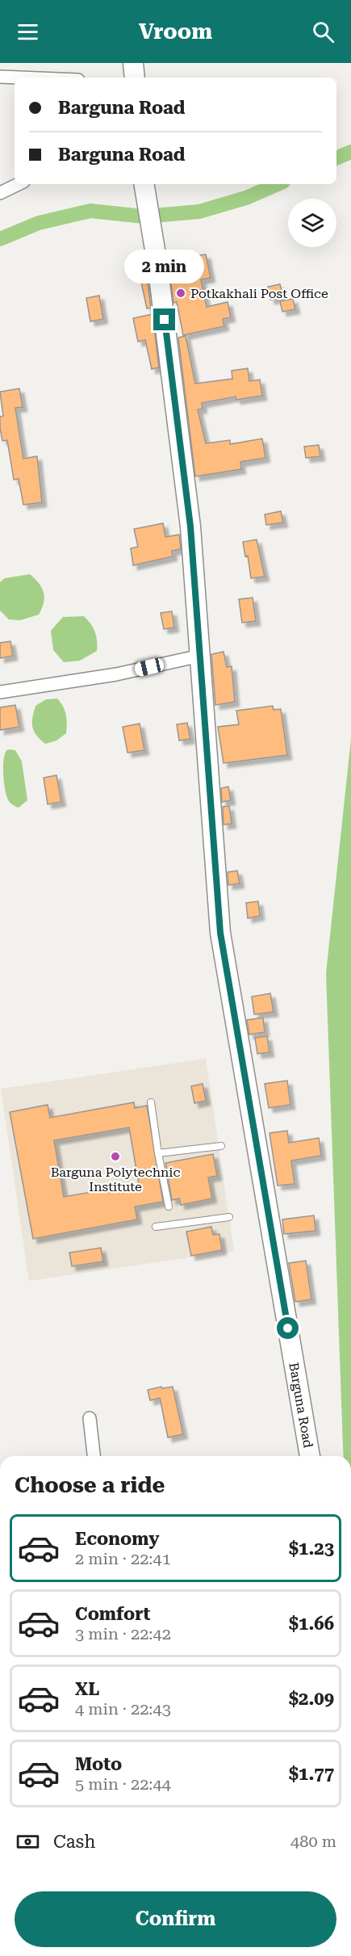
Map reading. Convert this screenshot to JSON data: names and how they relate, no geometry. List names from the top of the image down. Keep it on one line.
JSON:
{"streets":{"main road":["Barguna Road"]},"places":["Potkakhali Post Office","Barguna Polytechnic Institute"],"page":{"header":"Vroom","banner":["Barguna Road","Barguna Road"],"bubble":"2 min","heading":"Choose a ride","list":[{"name":"Economy","note":"2 min · 22:41","value":"$1.23"},{"name":"Comfort","note":"3 min · 22:42","value":"$1.66"},{"name":"XL","note":"4 min · 22:43","value":"$2.09"},{"name":"Moto","note":"5 min · 22:44","value":"$1.77"}],"pay":["Cash","480 m"],"buttons":"Confirm"}}
